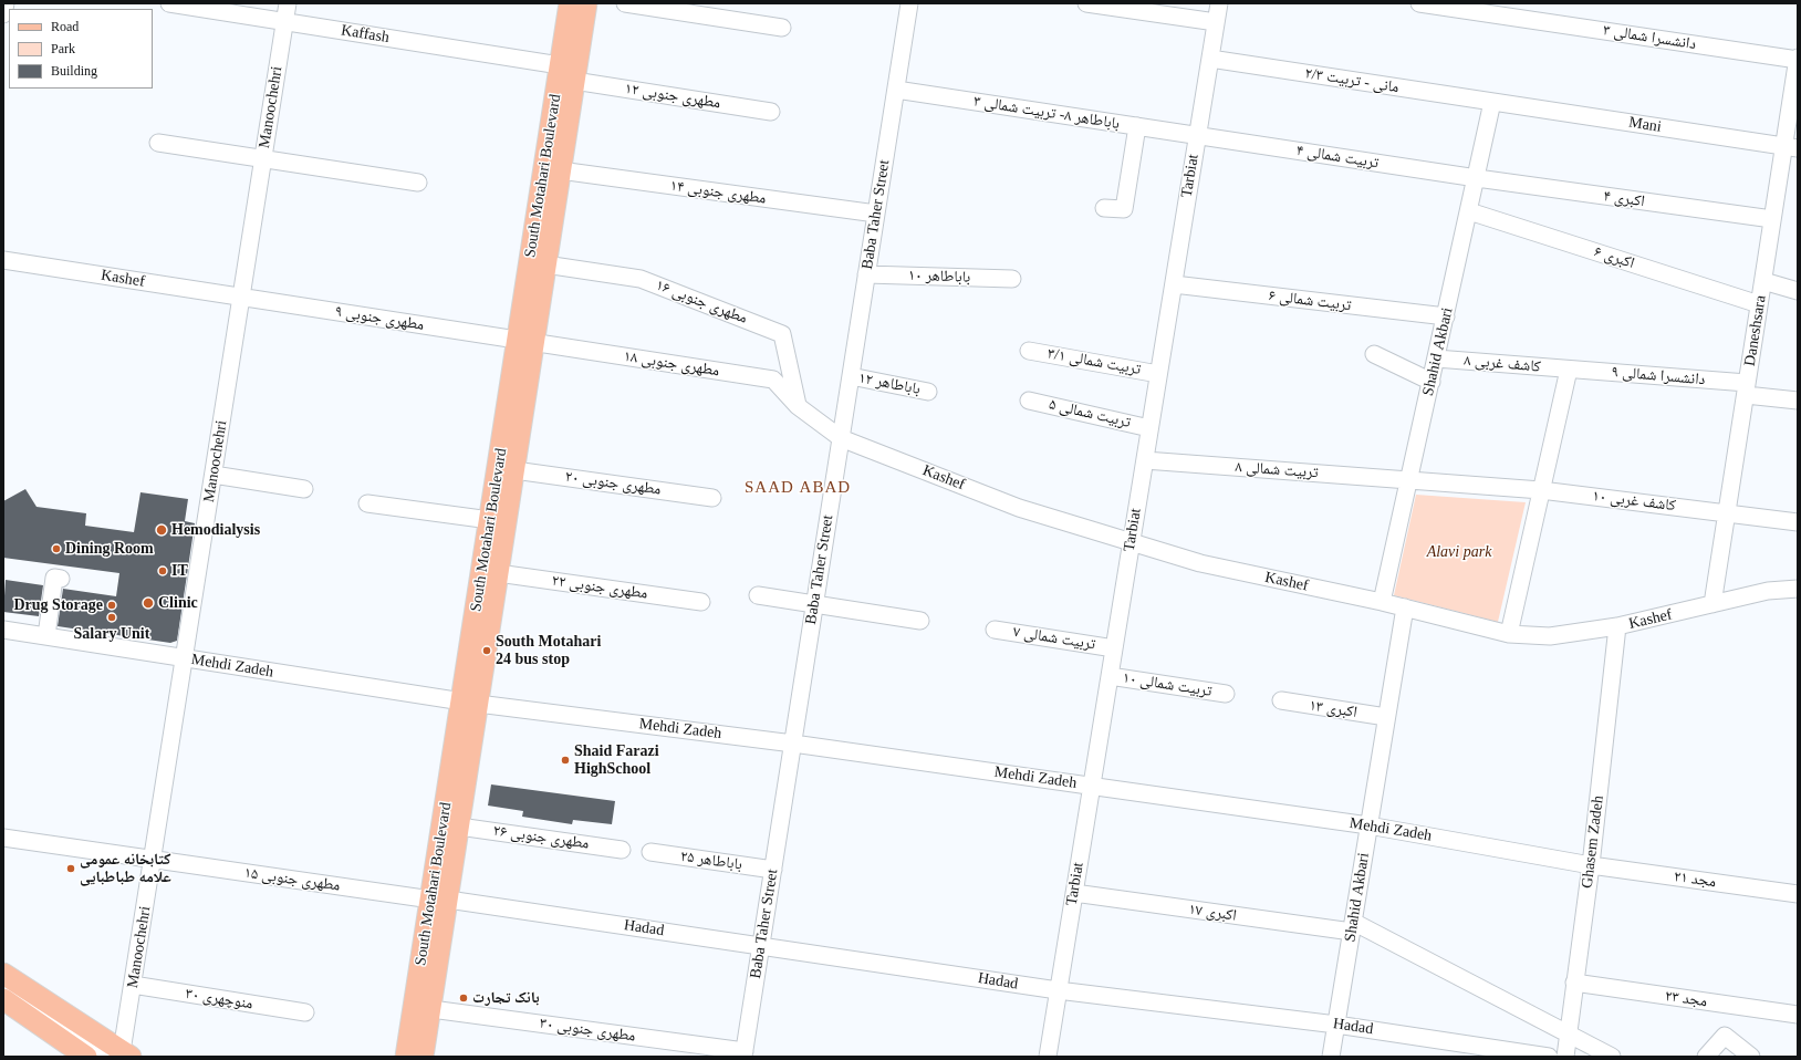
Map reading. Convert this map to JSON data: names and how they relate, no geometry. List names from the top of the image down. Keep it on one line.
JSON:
{"streets":{"main road":["South Motahari Boulevard"],"street":["Kaffash","دانشسرا شمالی ۳","مانی - تربیت ۲/۳","مطهری جنوبی ۱۲","Manoochehri","باباطاهر ۸- تربیت شمالی ۳","Mani","تربیت شمالی ۴","Tarbiat","مطهری جنوبی ۱۴","اکبری ۴","Baba Taher Street","اکبری ۶","باباطاهر ۱۰","Kashef","تربیت شمالی ۶","مطهری جنوبی ۱۶","مطهری جنوبی ۹","Daneshsara","Shahid Akbari","تربیت شمالی ۳/۱","مطهری جنوبی ۱۸","کاشف غربی ۸","دانشسرا شمالی ۹","باباطاهر ۱۲","تربیت شمالی ۵","تربیت شمالی ۸","مطهری جنوبی ۲۰","کاشف غربی ۱۰","مطهری جنوبی ۲۲","تربیت شمالی ۷","Mehdi Zadeh","تربیت شمالی ۱۰","اکبری ۱۳","مطهری جنوبی ۲۶","Ghasem Zadeh","باباطاهر ۲۵","مطهری جنوبی ۱۵","مجد ۲۱","اکبری ۱۷","Hadad","منوچهری ۳۰","مجد ۲۳","مطهری جنوبی ۳۰"]},"crossings":[["Kaffash","مطهری جنوبی ۱۲"],["Kaffash","Manoochehri"],["Kaffash","South Motahari Boulevard"],["دانشسرا شمالی ۳","Daneshsara"],["مانی - تربیت ۲/۳","Mani"],["مانی - تربیت ۲/۳","Tarbiat"],["مانی - تربیت ۲/۳","Shahid Akbari"],["مطهری جنوبی ۱۲","South Motahari Boulevard"],["Manoochehri","Kashef"],["Manoochehri","مطهری جنوبی ۹"],["Manoochehri","Mehdi Zadeh"],["Manoochehri","مطهری جنوبی ۱۵"],["Manoochehri","منوچهری ۳۰"],["باباطاهر ۸- تربیت شمالی ۳","تربیت شمالی ۴"],["باباطاهر ۸- تربیت شمالی ۳","Tarbiat"],["باباطاهر ۸- تربیت شمالی ۳","Baba Taher Street"],["Mani","Daneshsara"],["Mani","Shahid Akbari"],["تربیت شمالی ۴","Tarbiat"],["تربیت شمالی ۴","اکبری ۴"],["تربیت شمالی ۴","Shahid Akbari"],["South Motahari Boulevard","مطهری جنوبی ۱۴"],["South Motahari Boulevard","مطهری جنوبی ۱۶"],["South Motahari Boulevard","مطهری جنوبی ۹"],["South Motahari Boulevard","مطهری جنوبی ۱۸"],["South Motahari Boulevard","مطهری جنوبی ۲۰"],["South Motahari Boulevard","مطهری جنوبی ۲۲"],["South Motahari Boulevard","Mehdi Zadeh"],["South Motahari Boulevard","مطهری جنوبی ۲۶"],["South Motahari Boulevard","مطهری جنوبی ۱۵"],["South Motahari Boulevard","Hadad"],["South Motahari Boulevard","مطهری جنوبی ۳۰"],["Tarbiat","Kashef"],["Tarbiat","تربیت شمالی ۶"],["Tarbiat","تربیت شمالی ۳/۱"],["Tarbiat","تربیت شمالی ۵"],["Tarbiat","تربیت شمالی ۸"],["Tarbiat","تربیت شمالی ۷"],["Tarbiat","Mehdi Zadeh"],["Tarbiat","تربیت شمالی ۱۰"],["Tarbiat","اکبری ۱۷"],["Tarbiat","Hadad"],["مطهری جنوبی ۱۴","Baba Taher Street"],["اکبری ۴","Daneshsara"],["اکبری ۴","Shahid Akbari"],["Baba Taher Street","باباطاهر ۱۰"],["Baba Taher Street","Kashef"],["Baba Taher Street","باباطاهر ۱۲"],["Baba Taher Street","Mehdi Zadeh"],["Baba Taher Street","باباطاهر ۲۵"],["Baba Taher Street","Hadad"],["Baba Taher Street","مطهری جنوبی ۳۰"],["اکبری ۶","Daneshsara"],["اکبری ۶","Shahid Akbari"],["Kashef","مطهری جنوبی ۱۶"],["Kashef","مطهری جنوبی ۹"],["Kashef","Daneshsara"],["Kashef","Shahid Akbari"],["Kashef","مطهری جنوبی ۱۸"],["Kashef","Ghasem Zadeh"],["تربیت شمالی ۶","Shahid Akbari"],["مطهری جنوبی ۱۶","مطهری جنوبی ۱۸"],["مطهری جنوبی ۹","مطهری جنوبی ۱۸"],["Daneshsara","دانشسرا شمالی ۹"],["Daneshsara","کاشف غربی ۱۰"],["Shahid Akbari","کاشف غربی ۸"],["Shahid Akbari","تربیت شمالی ۸"],["Shahid Akbari","Mehdi Zadeh"],["Shahid Akbari","اکبری ۱۳"],["Shahid Akbari","اکبری ۱۷"],["Shahid Akbari","Hadad"],["کاشف غربی ۸","دانشسرا شمالی ۹"],["Mehdi Zadeh","Ghasem Zadeh"],["Mehdi Zadeh","مجد ۲۱"],["Ghasem Zadeh","مجد ۲۱"],["Ghasem Zadeh","اکبری ۱۷"],["Ghasem Zadeh","مجد ۲۳"],["مطهری جنوبی ۱۵","Hadad"]],"districts":["SAAD ABAD"],"parks":["Alavi park"],"places":["Hemodialysis","Dining Room","IT","Clinic","Drug Storage","Salary Unit","South Motahari 24 bus stop","Shaid Farazi HighSchool","کتابخانه عمومی علامه طباطبایی","بانک تجارت"],"legend":["Road","Park","Building"]}
